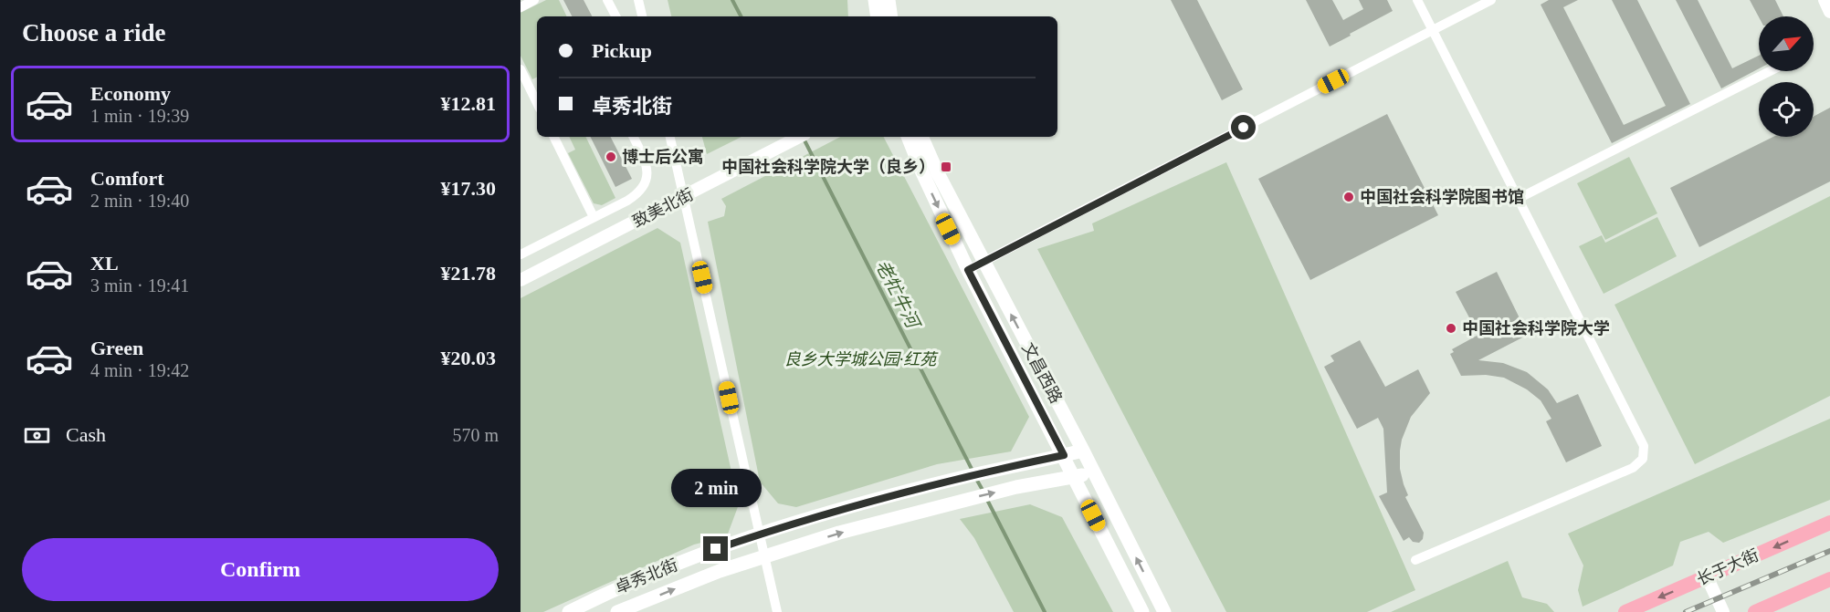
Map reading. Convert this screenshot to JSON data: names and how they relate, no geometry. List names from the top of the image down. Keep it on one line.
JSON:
{"streets":{"main road":["文昌西路","长于大街","卓秀北街"],"street":["致美北街"]},"crossings":[["文昌西路","卓秀北街"]],"water":["老牤牛河"],"parks":["良乡大学城公园·红苑"],"places":{"other":["博士后公寓","中国社会科学院图书馆","中国社会科学院大学"],"transit":["中国社会科学院大学（良乡）"]},"north":"top right","page":{"heading":"Choose a ride","banner":["Pickup","卓秀北街"],"list":[{"name":"Economy","note":"1 min · 19:39","value":"¥12.81"},{"name":"Comfort","note":"2 min · 19:40","value":"¥17.30"},{"name":"XL","note":"3 min · 19:41","value":"¥21.78"},{"name":"Green","note":"4 min · 19:42","value":"¥20.03"}],"pay":["Cash","570 m"],"bubble":"2 min","buttons":"Confirm"}}
